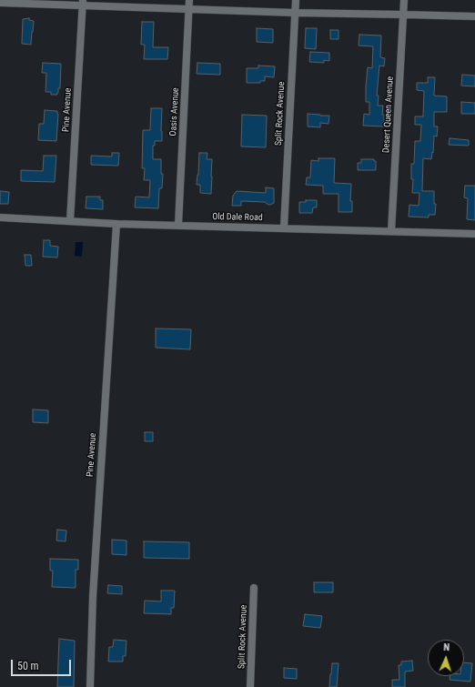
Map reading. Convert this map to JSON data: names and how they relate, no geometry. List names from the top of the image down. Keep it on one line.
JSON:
{"streets":{"street":["Pine Avenue","Oasis Avenue","Split Rock Avenue","Desert Queen Avenue","Old Dale Road"]},"crossings":[["Pine Avenue","Old Dale Road"],["Oasis Avenue","Old Dale Road"],["Split Rock Avenue","Old Dale Road"],["Desert Queen Avenue","Old Dale Road"]],"scale_bar":"50 m","north":"top"}
